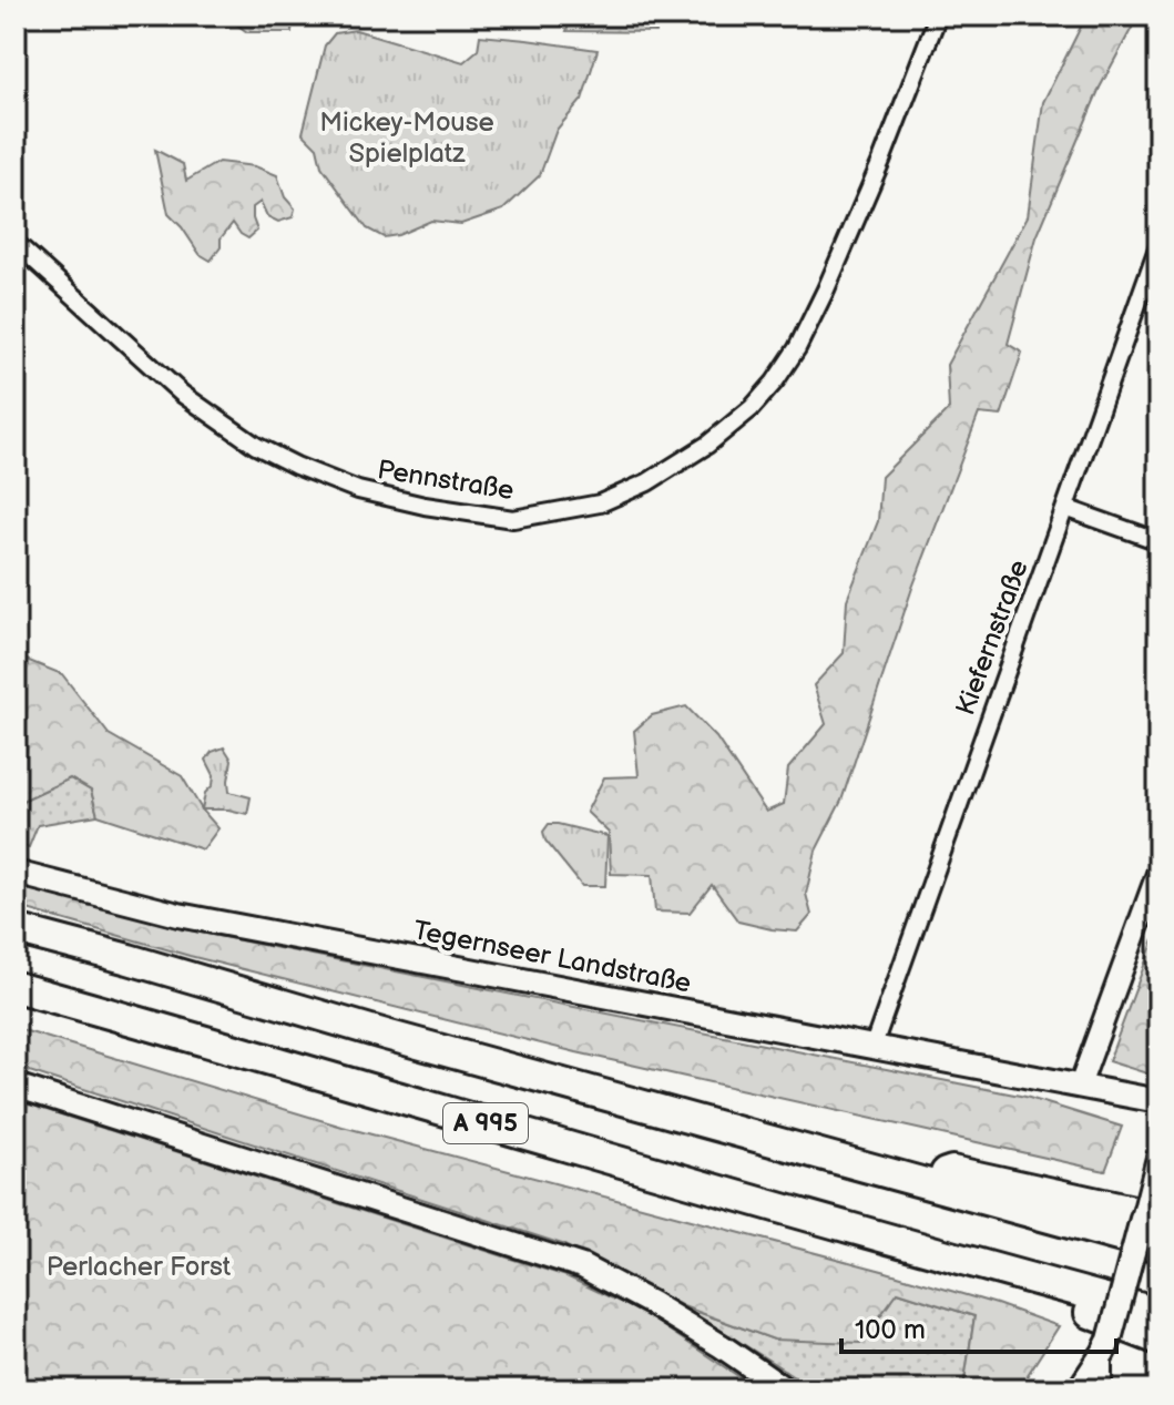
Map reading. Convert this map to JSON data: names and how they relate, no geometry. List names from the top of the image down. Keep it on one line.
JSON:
{"streets":{"highway":["A 995"],"main road":["Tegernseer Landstraße"],"street":["Pennstraße","Kiefernstraße"]},"crossings":[["Kiefernstraße","Tegernseer Landstraße"]],"parks":["Mickey-Mouse Spielplatz","Perlacher Forst"],"scale_bar":"100 m"}
